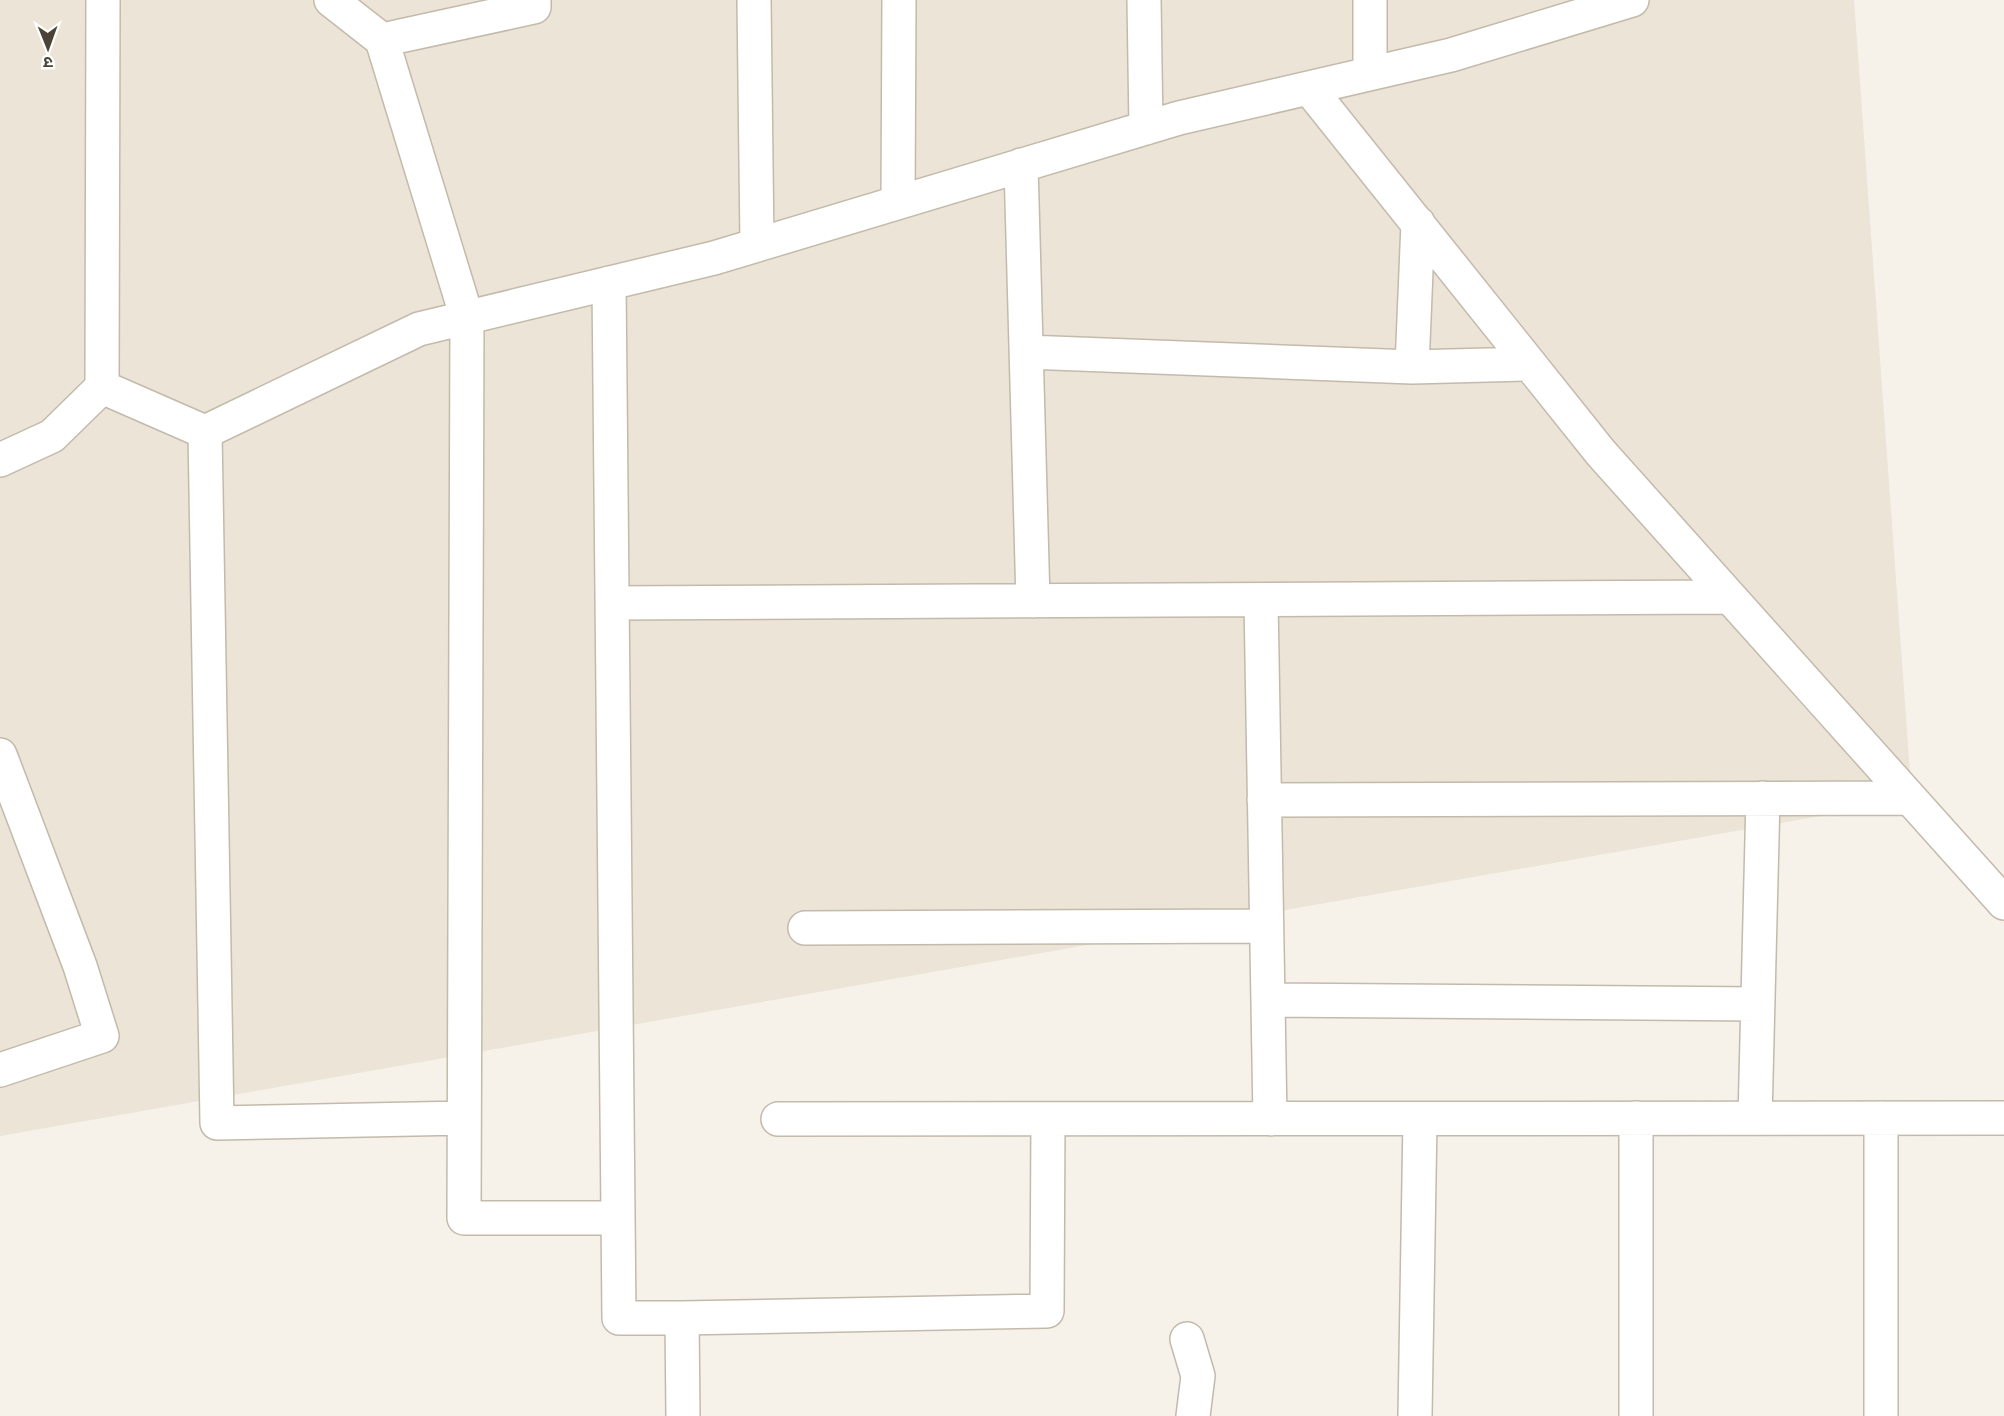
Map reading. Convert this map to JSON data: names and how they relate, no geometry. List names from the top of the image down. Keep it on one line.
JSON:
{"north":"bottom"}
